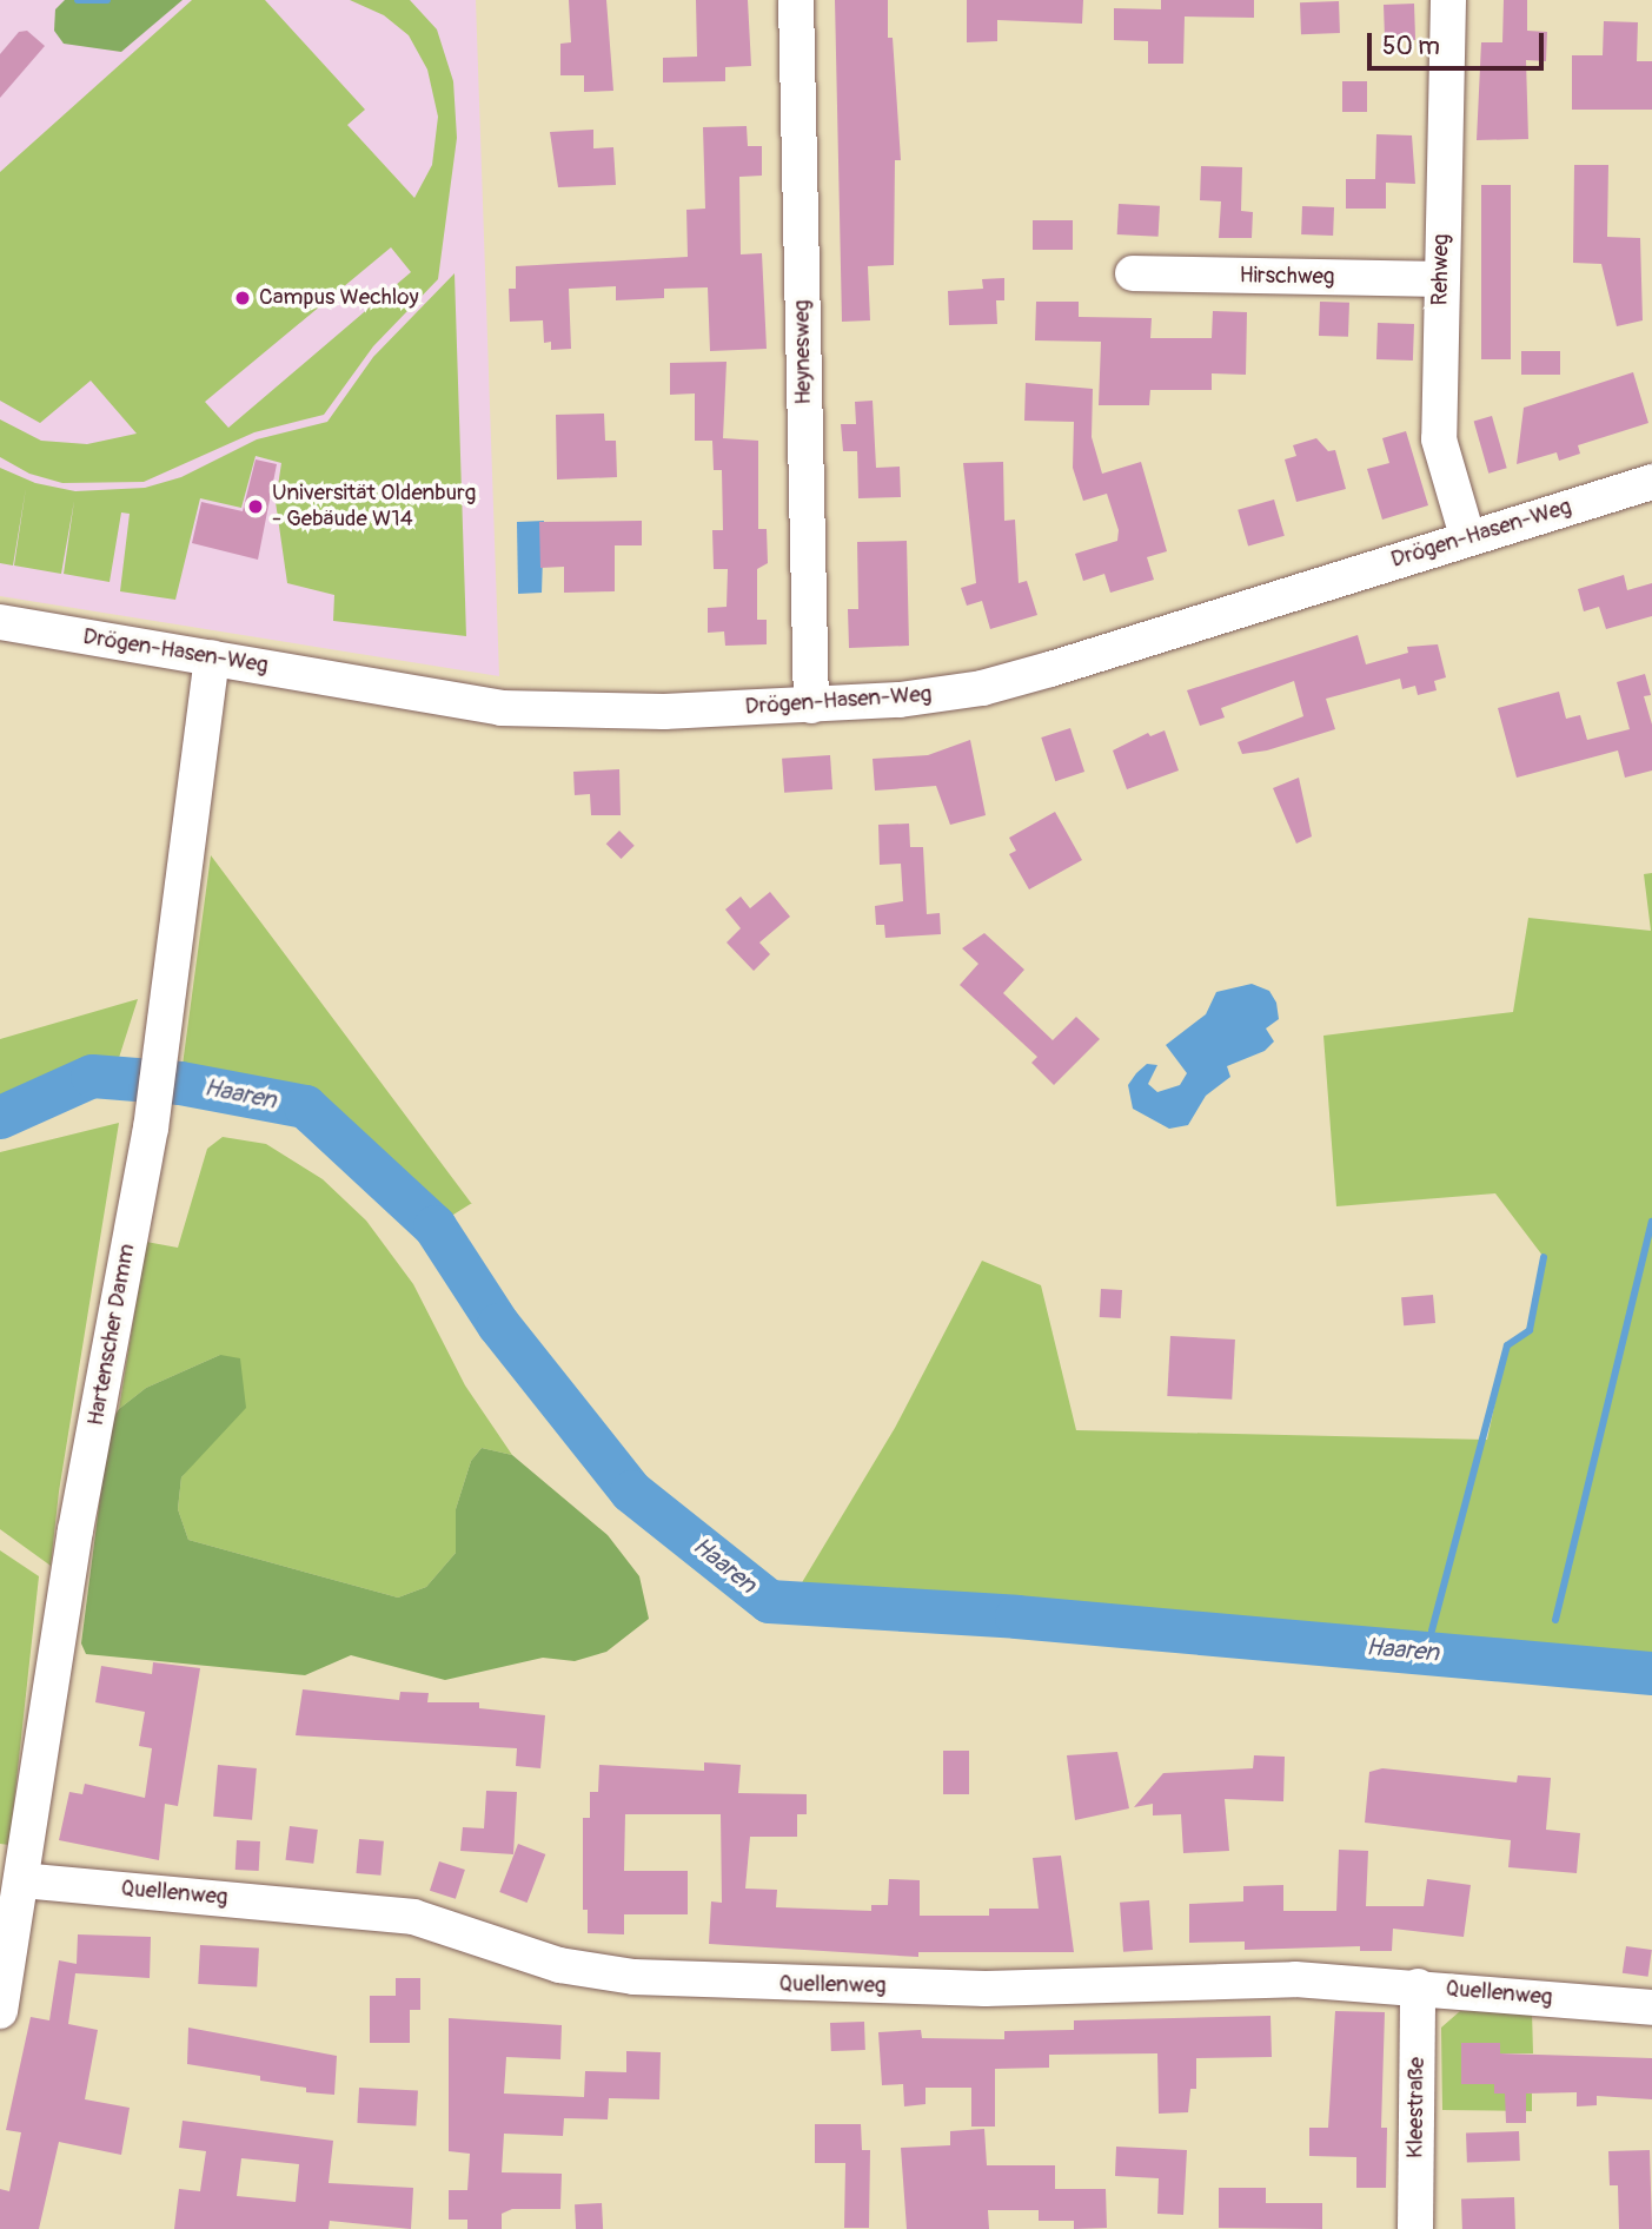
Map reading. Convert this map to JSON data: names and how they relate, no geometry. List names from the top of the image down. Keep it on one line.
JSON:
{"streets":{"street":["Rehweg","Hirschweg","Heynesweg","Drögen-Hasen-Weg","Hartenscher Damm","Quellenweg","Kleestraße"]},"crossings":[["Rehweg","Hirschweg"],["Rehweg","Drögen-Hasen-Weg"],["Heynesweg","Drögen-Hasen-Weg"],["Drögen-Hasen-Weg","Hartenscher Damm"],["Hartenscher Damm","Quellenweg"],["Quellenweg","Kleestraße"]],"water":["Haaren"],"places":["Campus Wechloy","Universität Oldenburg - Gebäude W14"],"scale_bar":"50 m"}
